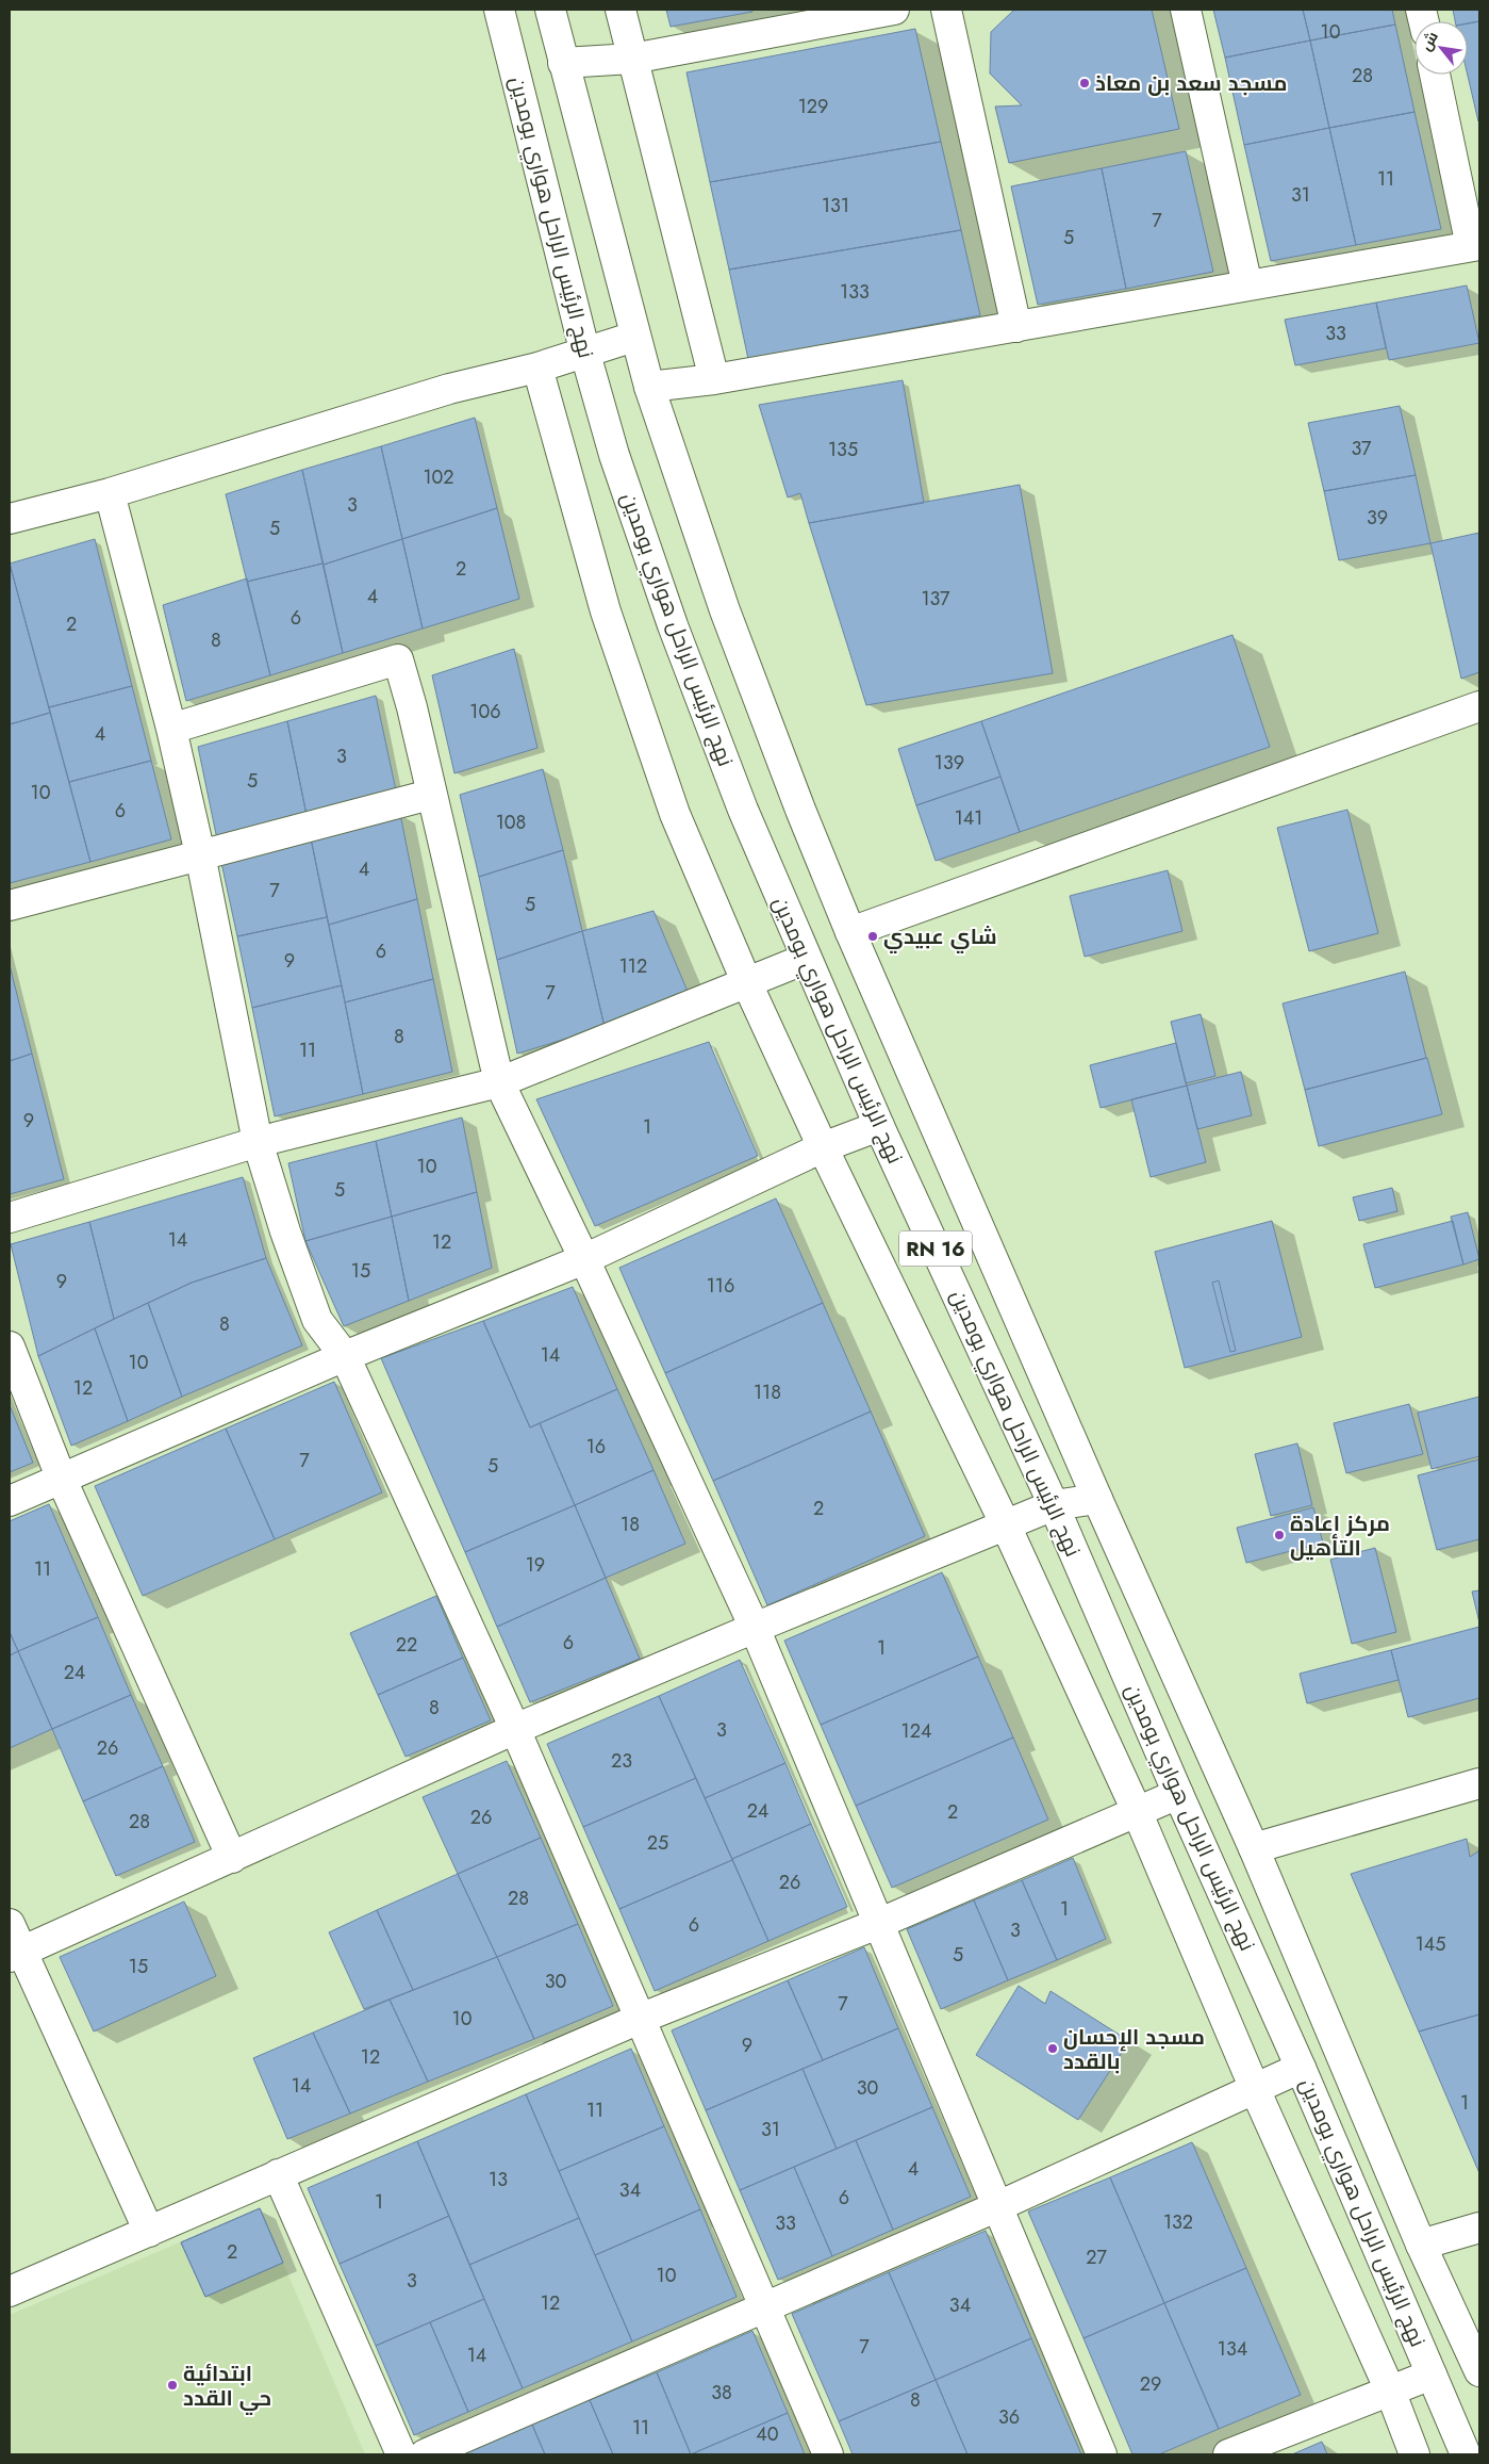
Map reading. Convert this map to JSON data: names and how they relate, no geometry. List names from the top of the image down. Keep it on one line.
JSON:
{"streets":{"street":["نهج الرئيس الراحل هواري بومدين","RN 16"]},"places":["مسجد سعد بن معاذ","شاي عبيدي","مركز إعادة التأهيل","مسجد الإحسان بالقدد","ابتدائية حي القدد"],"house_numbers":["10","28","129","11","31","131","7","5","133","33","37","135","102","3","39","5","2","4","137","6","2","8","106","4","3","139","5","10","6","141","108","4","7","5","6","9","112","7","8","11","9","1","10","5","14","12","15","9","116","8","14","10","12","118","16","7","5","2","18","19","11","6","22","1","24","8","3","124","26","23","24","2","26","28","25","26","28","1","6","3","145","5","15","30","7","10","9","12","14","30","1","11","31","4","13","34","6","1","132","33","2","27","10","3","12","34","7","134","14","29","38","8","36","11","40"],"north":"top left"}
